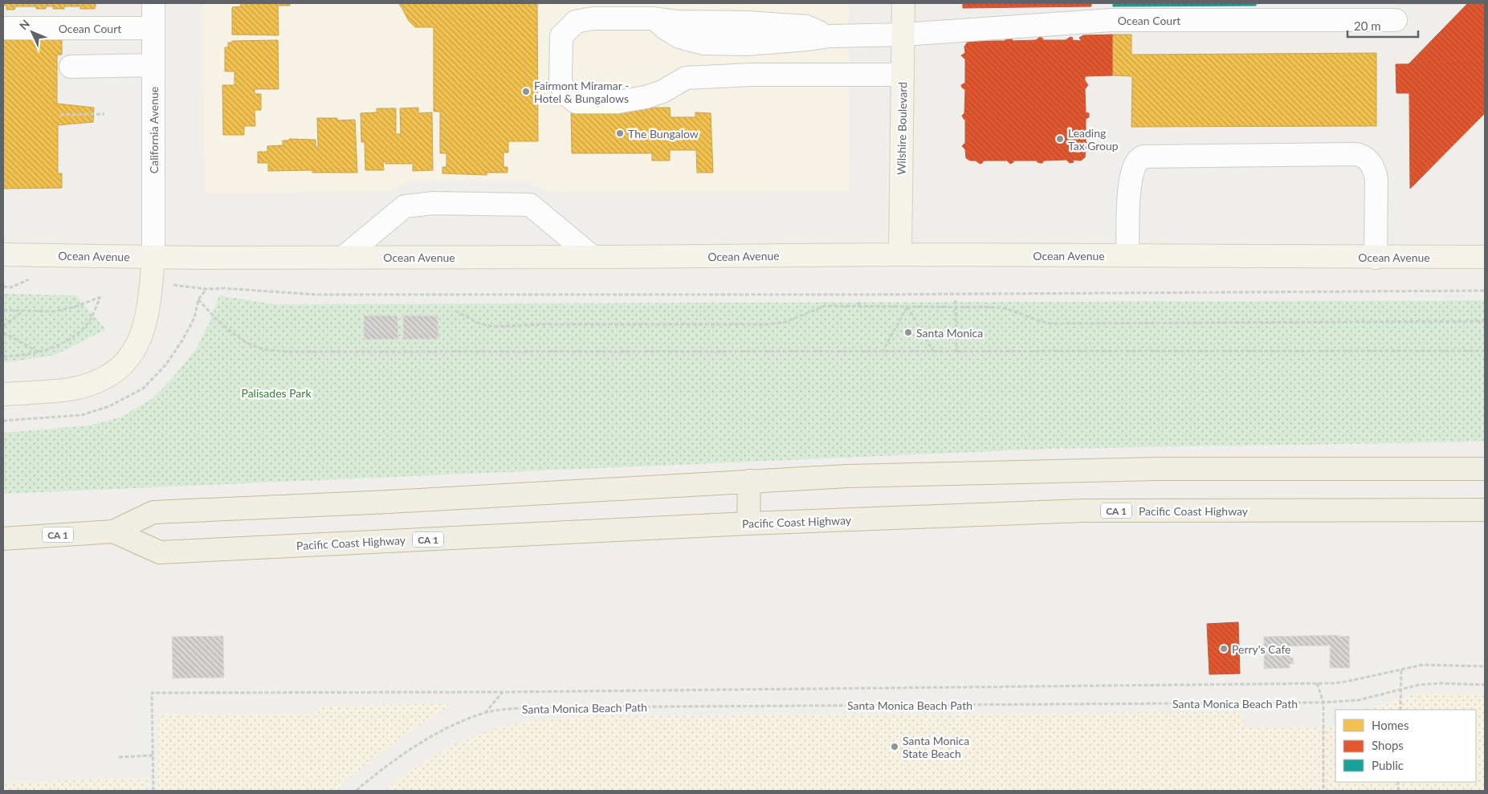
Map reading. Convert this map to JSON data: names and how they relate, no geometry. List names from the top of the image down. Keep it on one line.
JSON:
{"streets":{"highway":["CA 1","Pacific Coast Highway"],"main road":["Wilshire Boulevard","Ocean Avenue"],"street":["Ocean Court","California Avenue"],"path":["Santa Monica Beach Path"]},"crossings":[["Ocean Court","Wilshire Boulevard"],["Ocean Court","California Avenue"],["Wilshire Boulevard","Ocean Avenue"],["California Avenue","Ocean Avenue"]],"parks":["Palisades Park"],"places":["Fairmont Miramar - Hotel & Bungalows","The Bungalow","Leading Tax Group","Santa Monica","Perry's Cafe","Santa Monica State Beach"],"legend":["Homes","Shops","Public"],"scale_bar":"20 m","north":"top left"}
